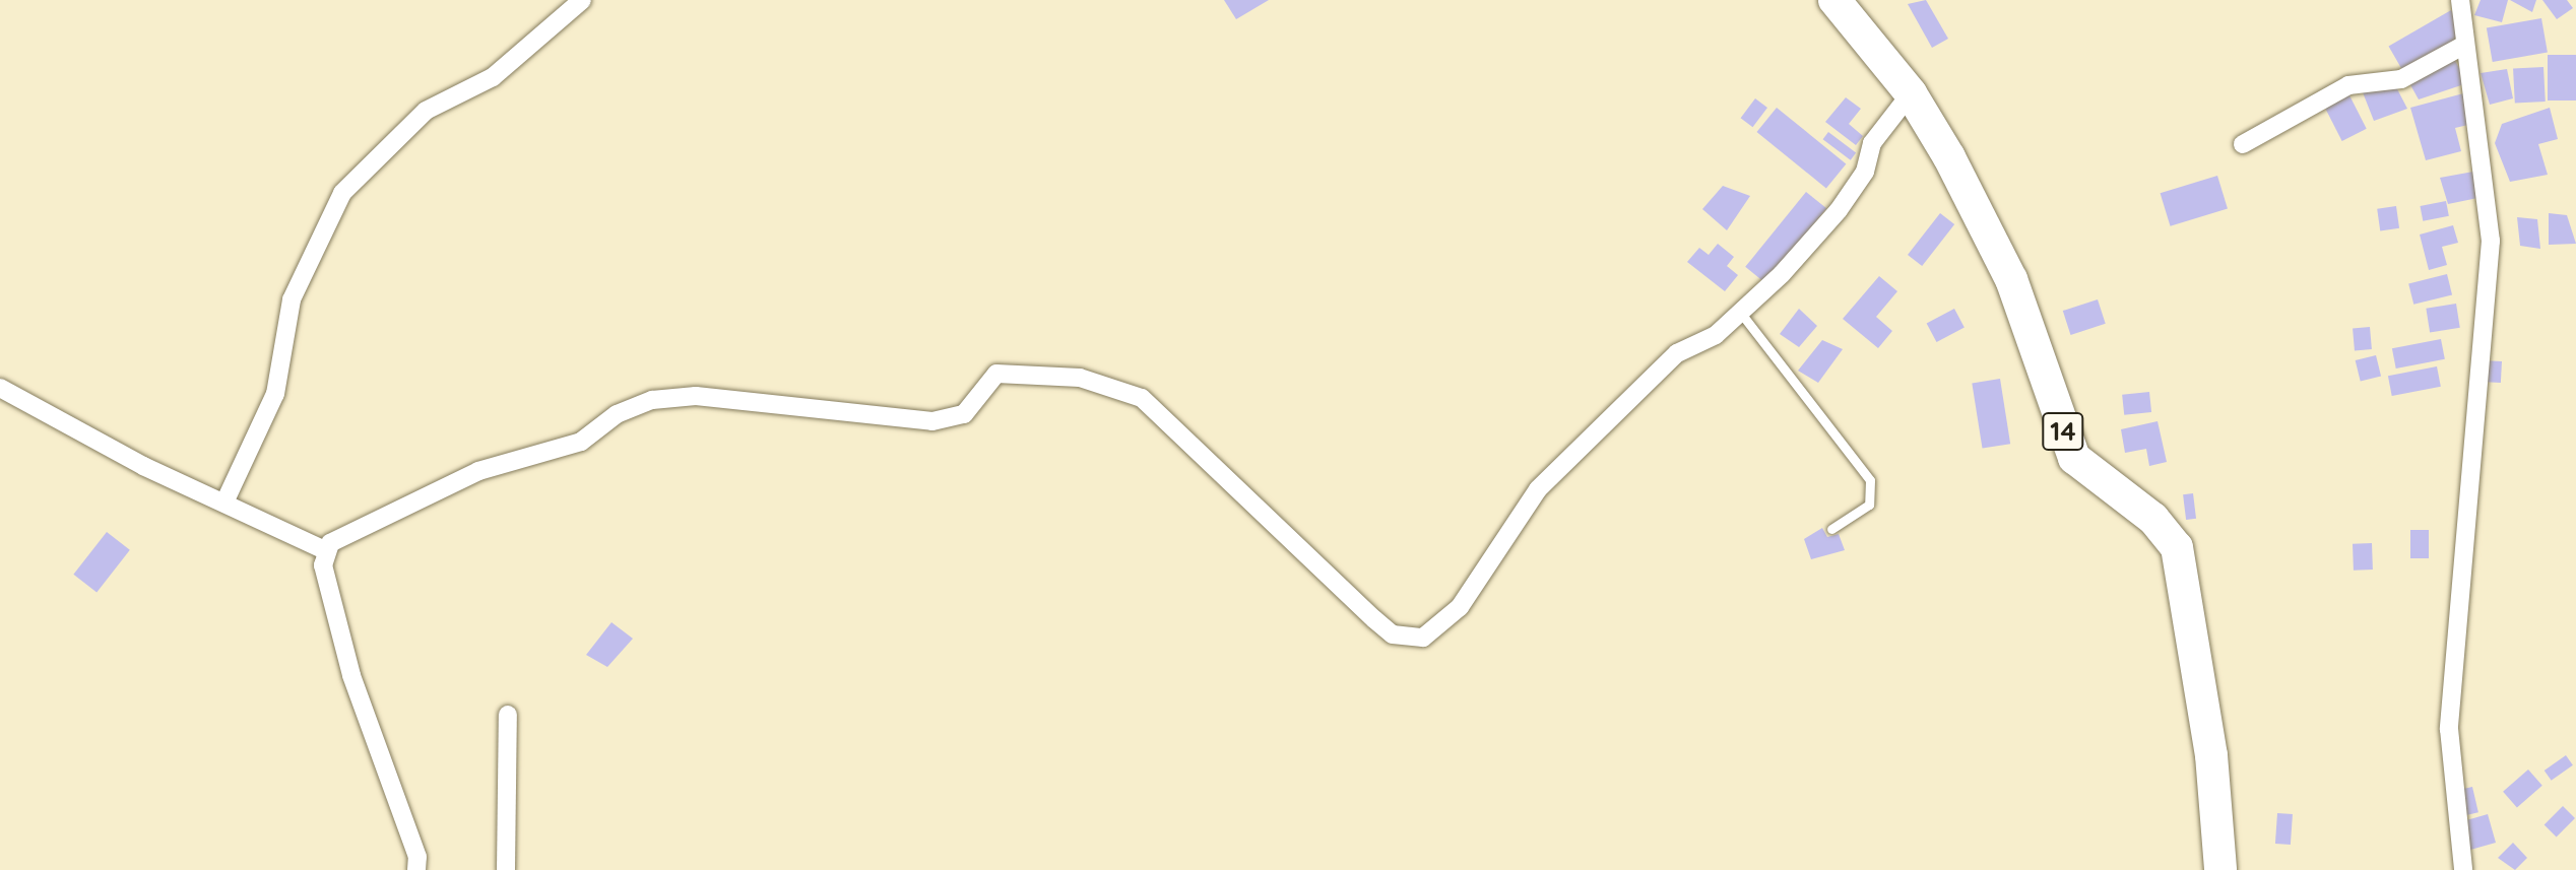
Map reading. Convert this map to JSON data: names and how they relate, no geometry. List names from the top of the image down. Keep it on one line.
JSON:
{"streets":{"highway":["14"]}}
